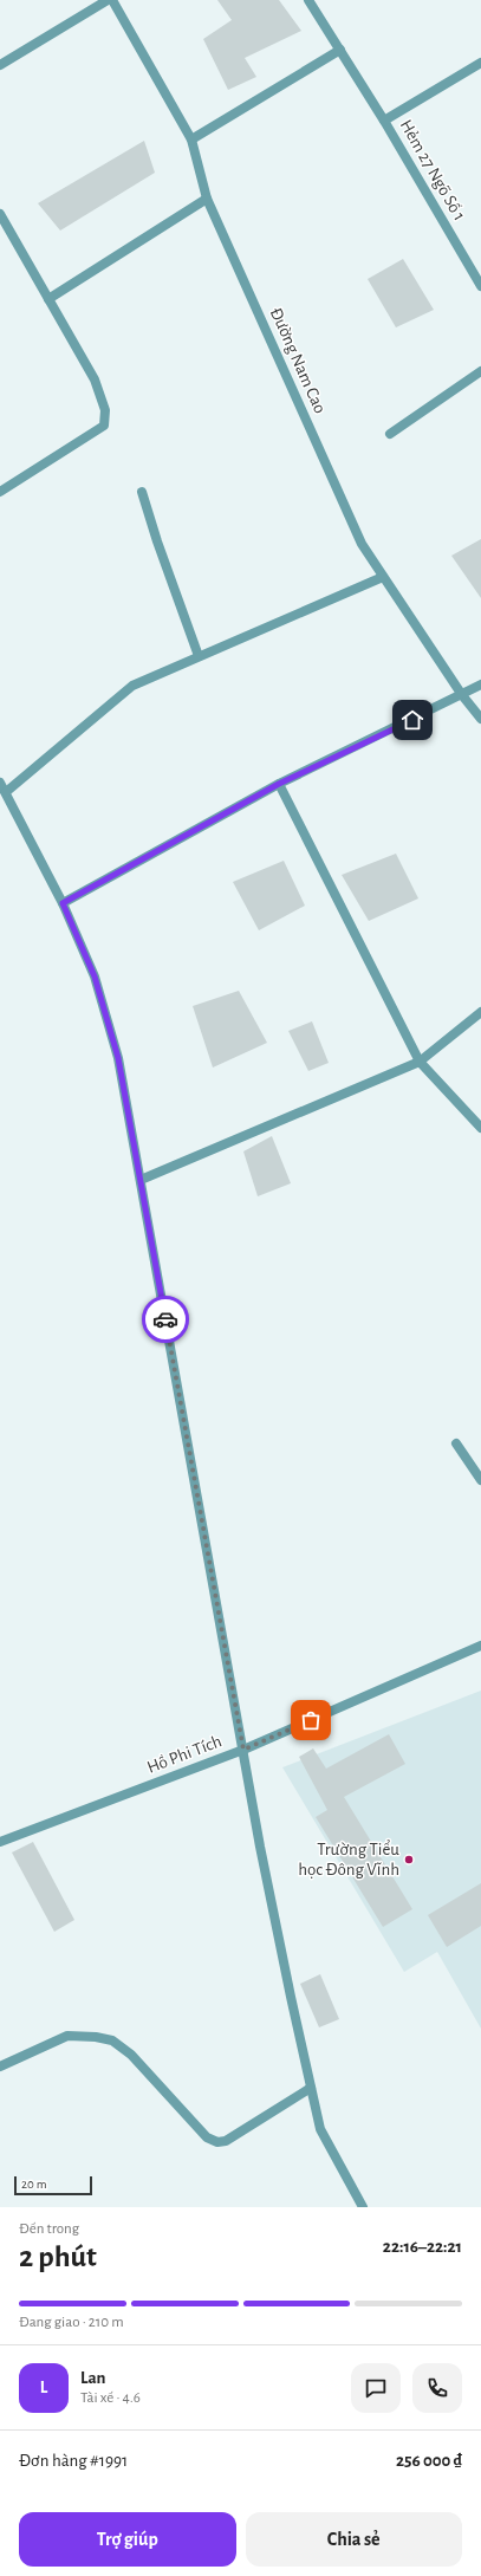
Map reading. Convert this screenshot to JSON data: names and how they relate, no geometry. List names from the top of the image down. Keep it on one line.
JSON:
{"streets":{"street":["Hẻm 27 Ngõ Số 1","Đường Nam Cao","Hồ Phi Tích"]},"places":["Trường Tiểu học Đông Vĩnh"],"scale_bar":"20 m","page":{"scale":"20 m","heading":["2 phút","Đến trong","22:16–22:21"],"panel":["Lan","Tài xế · 4.6","Đơn hàng #1991","256 000 ₫"],"bar":"Đang giao · 210 m","round":"L","buttons":["Trợ giúp","Chia sẻ"]}}
